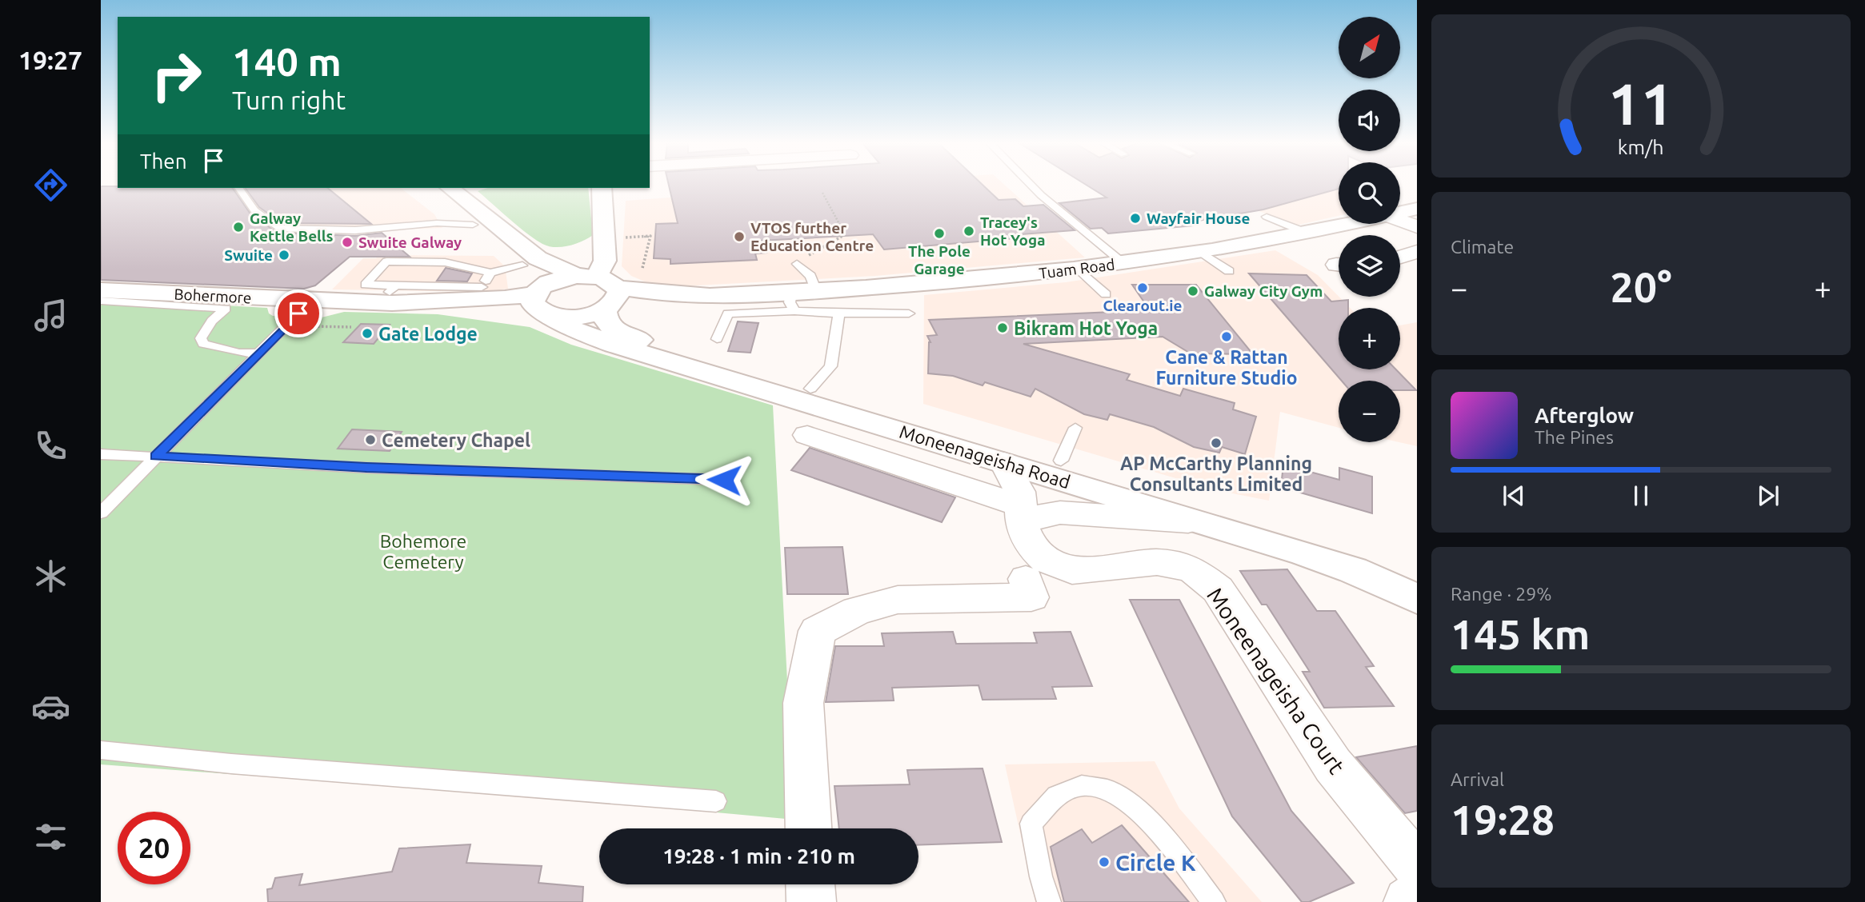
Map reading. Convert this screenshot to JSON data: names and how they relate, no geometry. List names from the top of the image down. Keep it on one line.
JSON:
{"streets":{"main road":["Tuam Road","Bohermore","Moneenageisha Road"],"street":["Moneenageisha Court"]},"crossings":[["Tuam Road","Moneenageisha Road"],["Bohermore","Moneenageisha Road"],["Moneenageisha Road","Moneenageisha Court"]],"parks":["Bohemore Cemetery"],"places":["Wayfair House","Galway Kettle Bells","Tracey's Hot Yoga","The Pole Garage","VTOS further Education Centre","Swuite Galway","Swuite","Clearout.ie","Galway City Gym","Bikram Hot Yoga","Gate Lodge","Cane & Rattan Furniture Studio","Cemetery Chapel","AP McCarthy Planning Consultants Limited","Circle K"],"north":"top right","page":{"tabs":"19:27","map_buttons":["+","−"],"turn":["140 m","Turn right"],"then":"Then","tile":["Climate",["Range · 29%","145 km"],["Arrival","19:28"]],"heat":["−","20°","+"],"song":["Afterglow","The Pines"],"limit":"20","trip":"19:28 · 1 min · 210 m","gauge":["11","km/h"]}}
